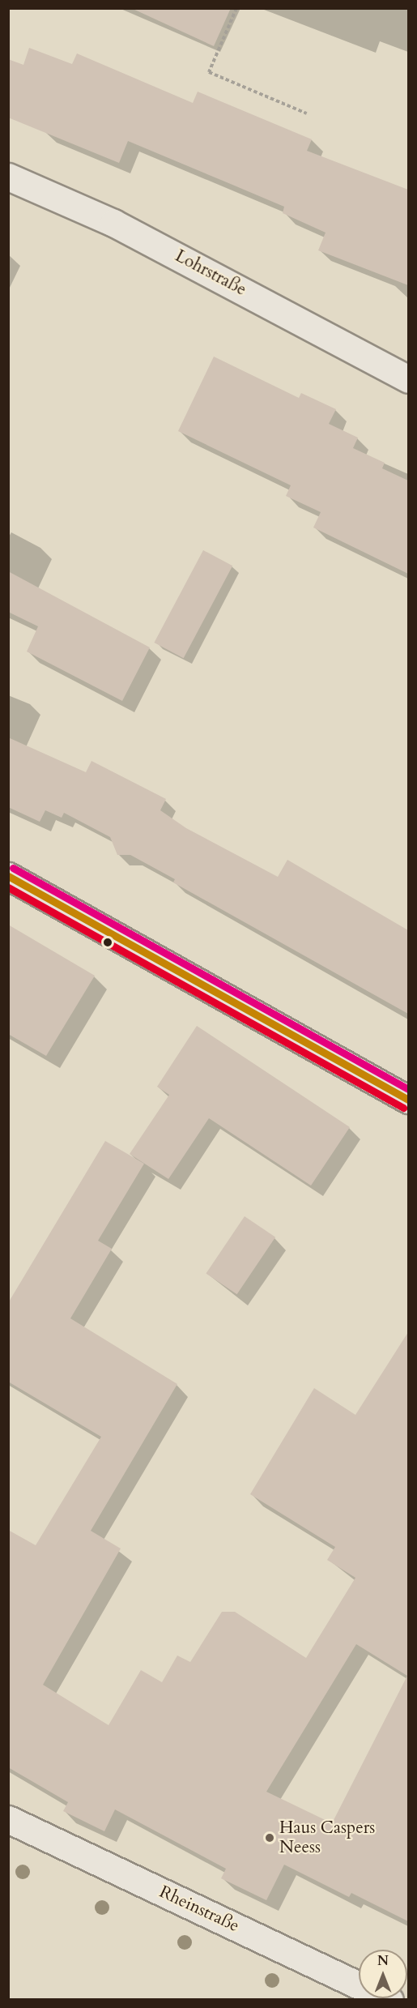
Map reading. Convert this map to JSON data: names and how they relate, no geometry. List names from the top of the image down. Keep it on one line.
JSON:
{"streets":{"street":["Lohrstraße","Rheinstraße"]},"places":["Haus Caspers Neess"],"north":"top"}
